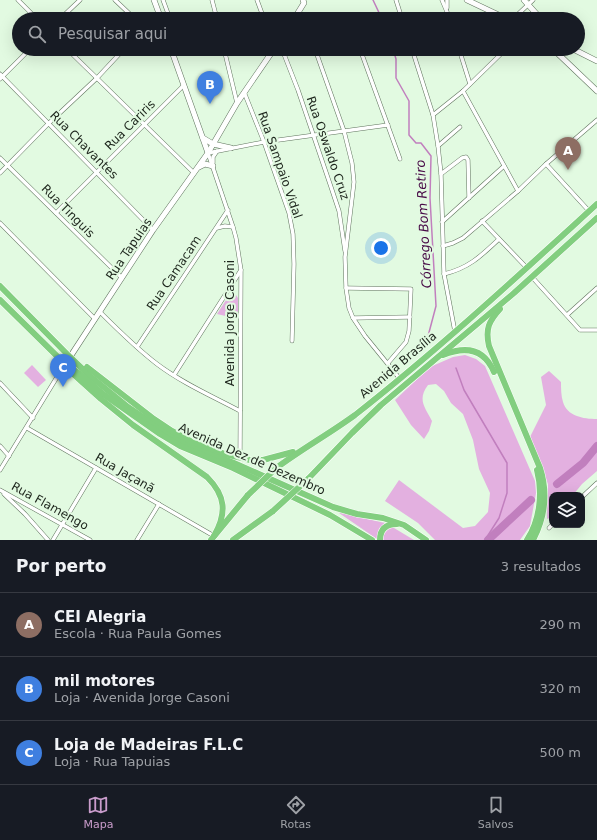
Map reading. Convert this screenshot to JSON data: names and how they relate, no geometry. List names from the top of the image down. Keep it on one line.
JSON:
{"streets":{"highway":["Avenida Brasília","Avenida Dez de Dezembro"],"street":["Rua Cariris","Rua Chavantes","Rua Oswaldo Cruz","Rua Sampaio Vidal","Rua Tinguis","Rua Tapuias","Rua Camacam","Avenida Jorge Casoni","Rua Jaçanã","Rua Flamengo"]},"crossings":[["Rua Cariris","Rua Chavantes"],["Rua Cariris","Rua Tinguis"],["Rua Cariris","Avenida Jorge Casoni"],["Rua Chavantes","Rua Tapuias"],["Rua Sampaio Vidal","Rua Tapuias"],["Rua Tinguis","Rua Tapuias"],["Rua Tapuias","Avenida Jorge Casoni"],["Rua Tapuias","Avenida Dez de Dezembro"],["Rua Camacam","Avenida Jorge Casoni"],["Avenida Brasília","Rua Jaçanã"]],"water":["Córrego Bom Retiro"],"page":{"search":"Pesquisar aqui","pins":["B","A","C"],"heading":["Por perto","3 resultados"],"list":[{"mark":"A","name":"CEI Alegria","note":"Escola · Rua Paula Gomes","value":"290 m"},{"mark":"B","name":"mil motores","note":"Loja · Avenida Jorge Casoni","value":"320 m"},{"mark":"C","name":"Loja de Madeiras F.L.C","note":"Loja · Rua Tapuias","value":"500 m"}],"nav":["Mapa","Rotas","Salvos"]}}
